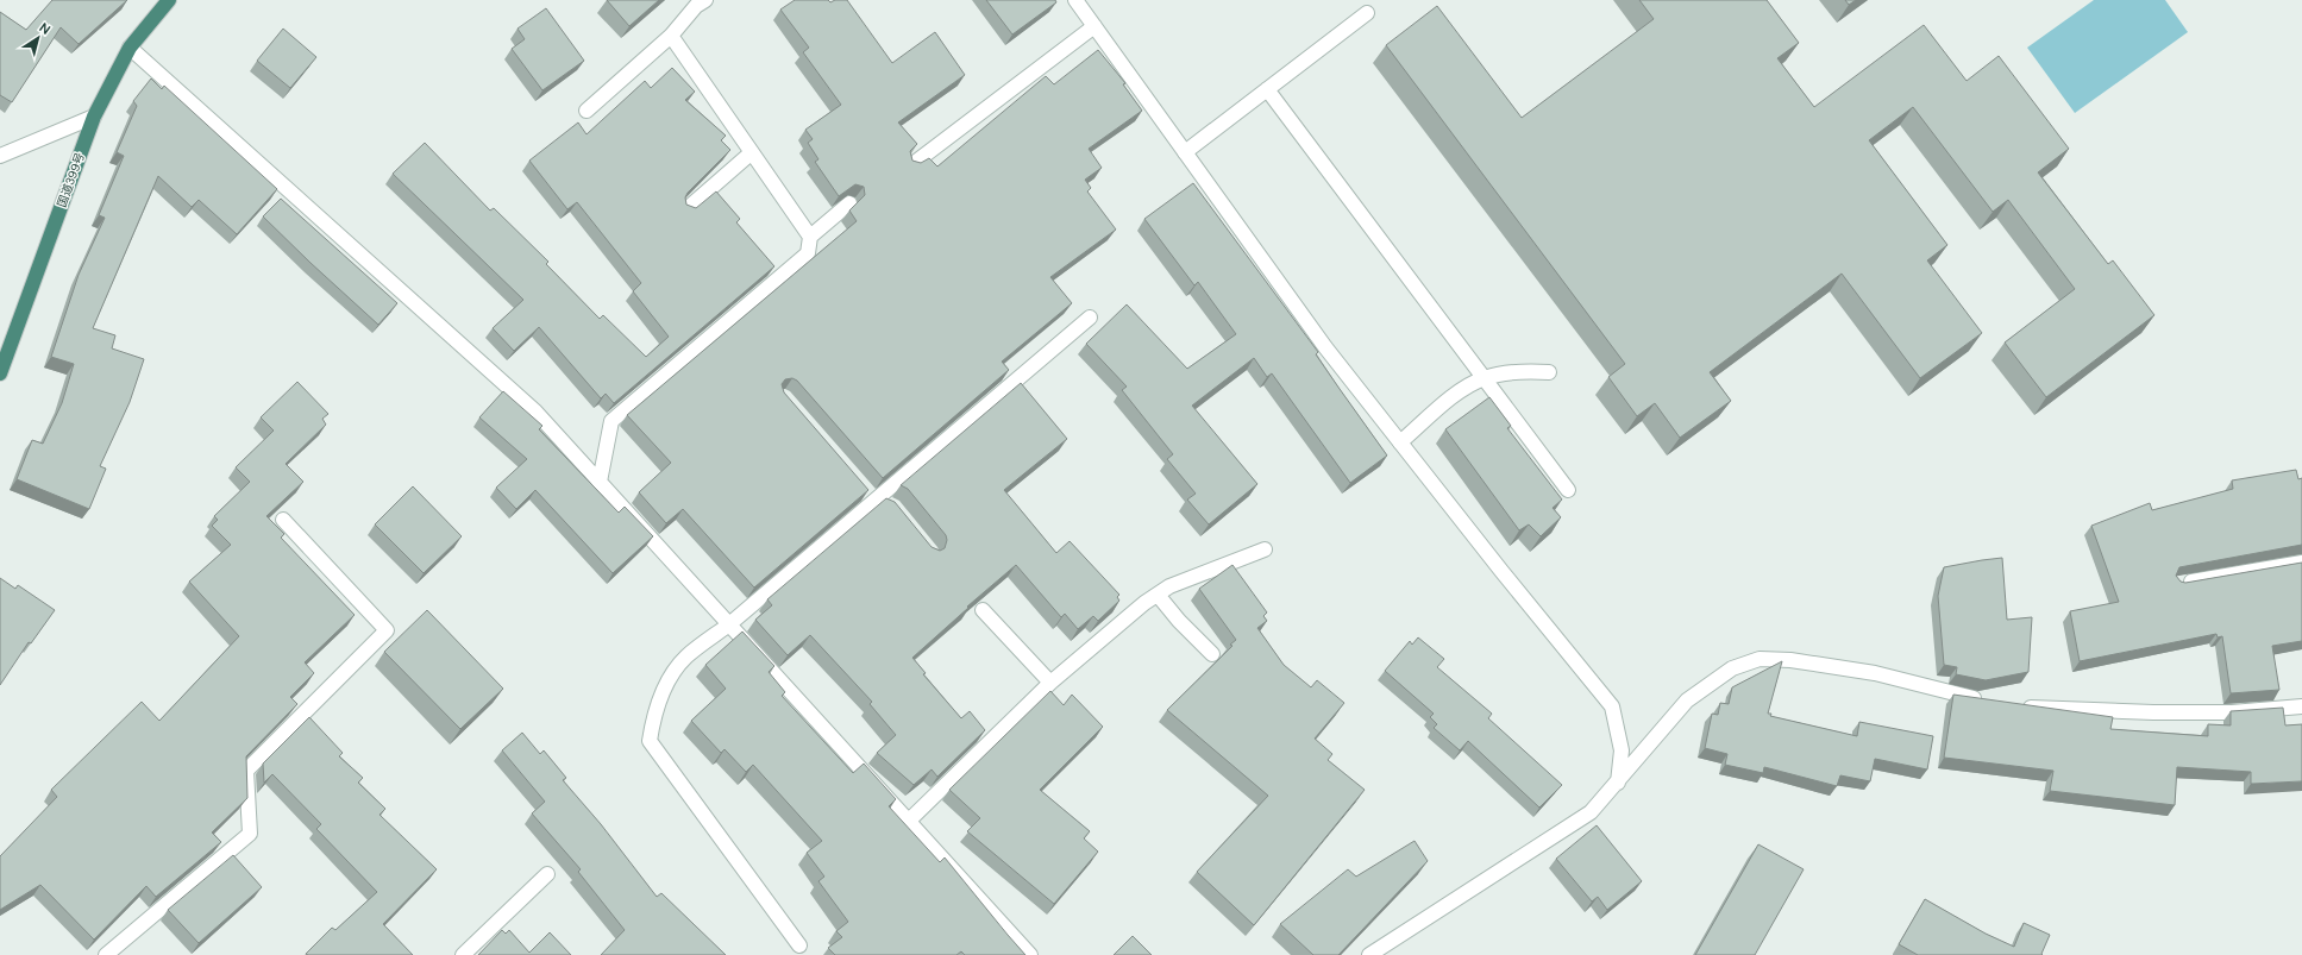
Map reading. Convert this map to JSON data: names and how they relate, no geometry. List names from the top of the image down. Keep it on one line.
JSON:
{"streets":{"highway":["国道399号"]},"north":"top right"}
